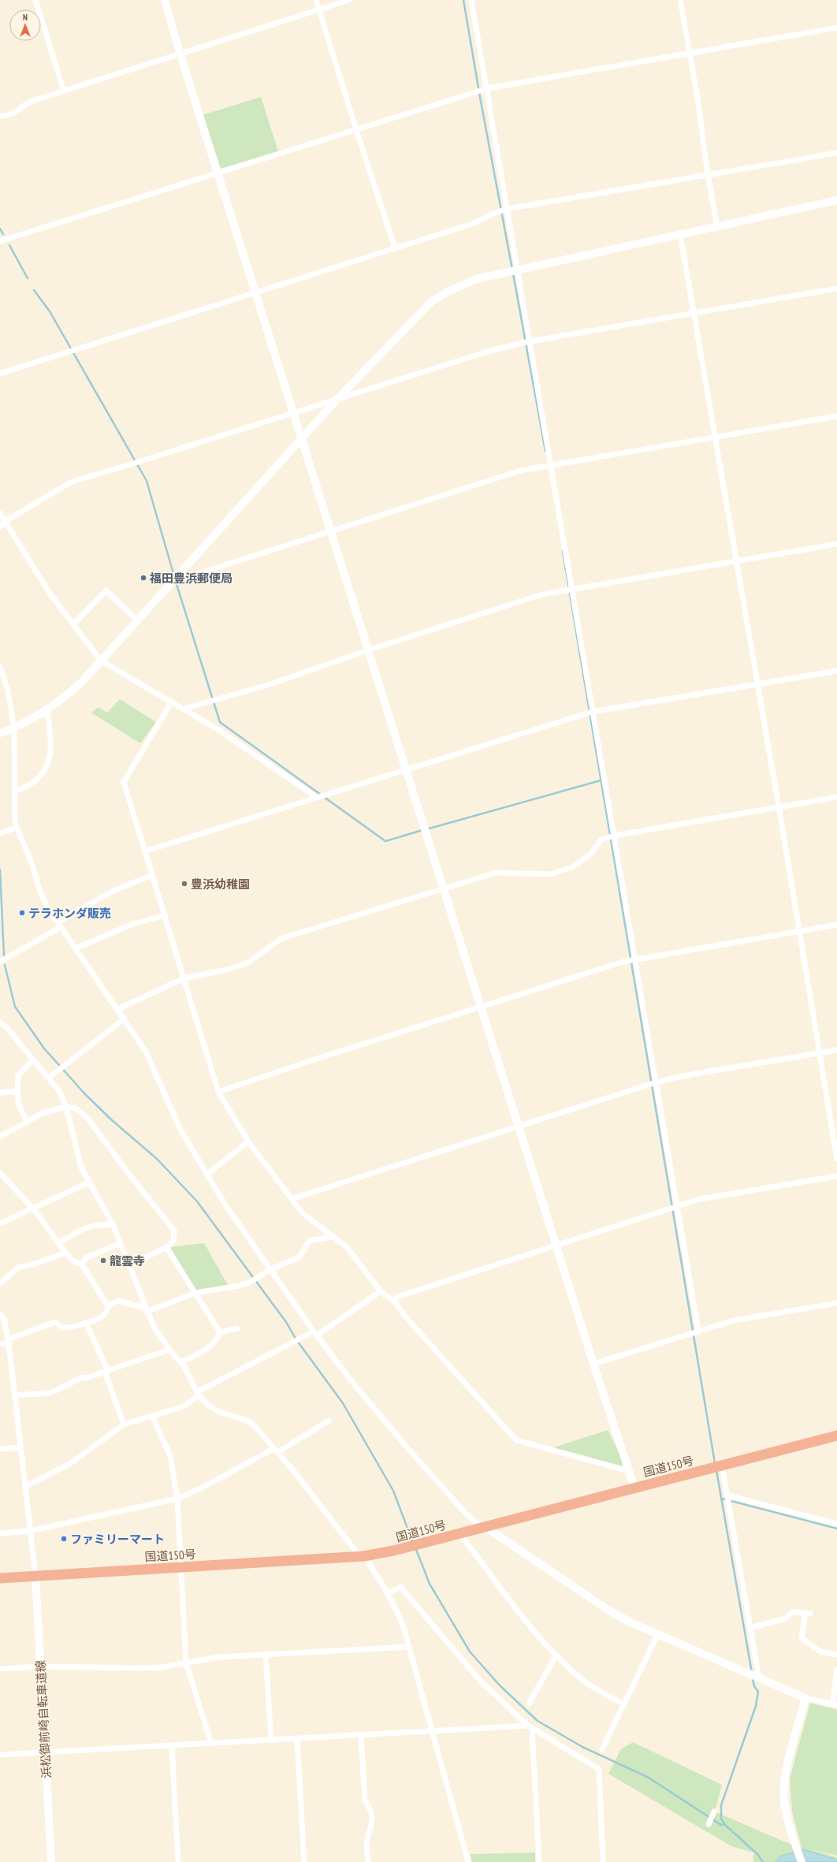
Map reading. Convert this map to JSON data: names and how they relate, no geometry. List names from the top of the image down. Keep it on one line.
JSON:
{"streets":{"highway":["国道150号"],"street":["浜松御前崎自転車道線"]},"crossings":[["国道150号","浜松御前崎自転車道線"]],"places":["福田豊浜郵便局","豊浜幼稚園","テラホンダ販売","龍雲寺","ファミリーマート"],"north":"top"}
